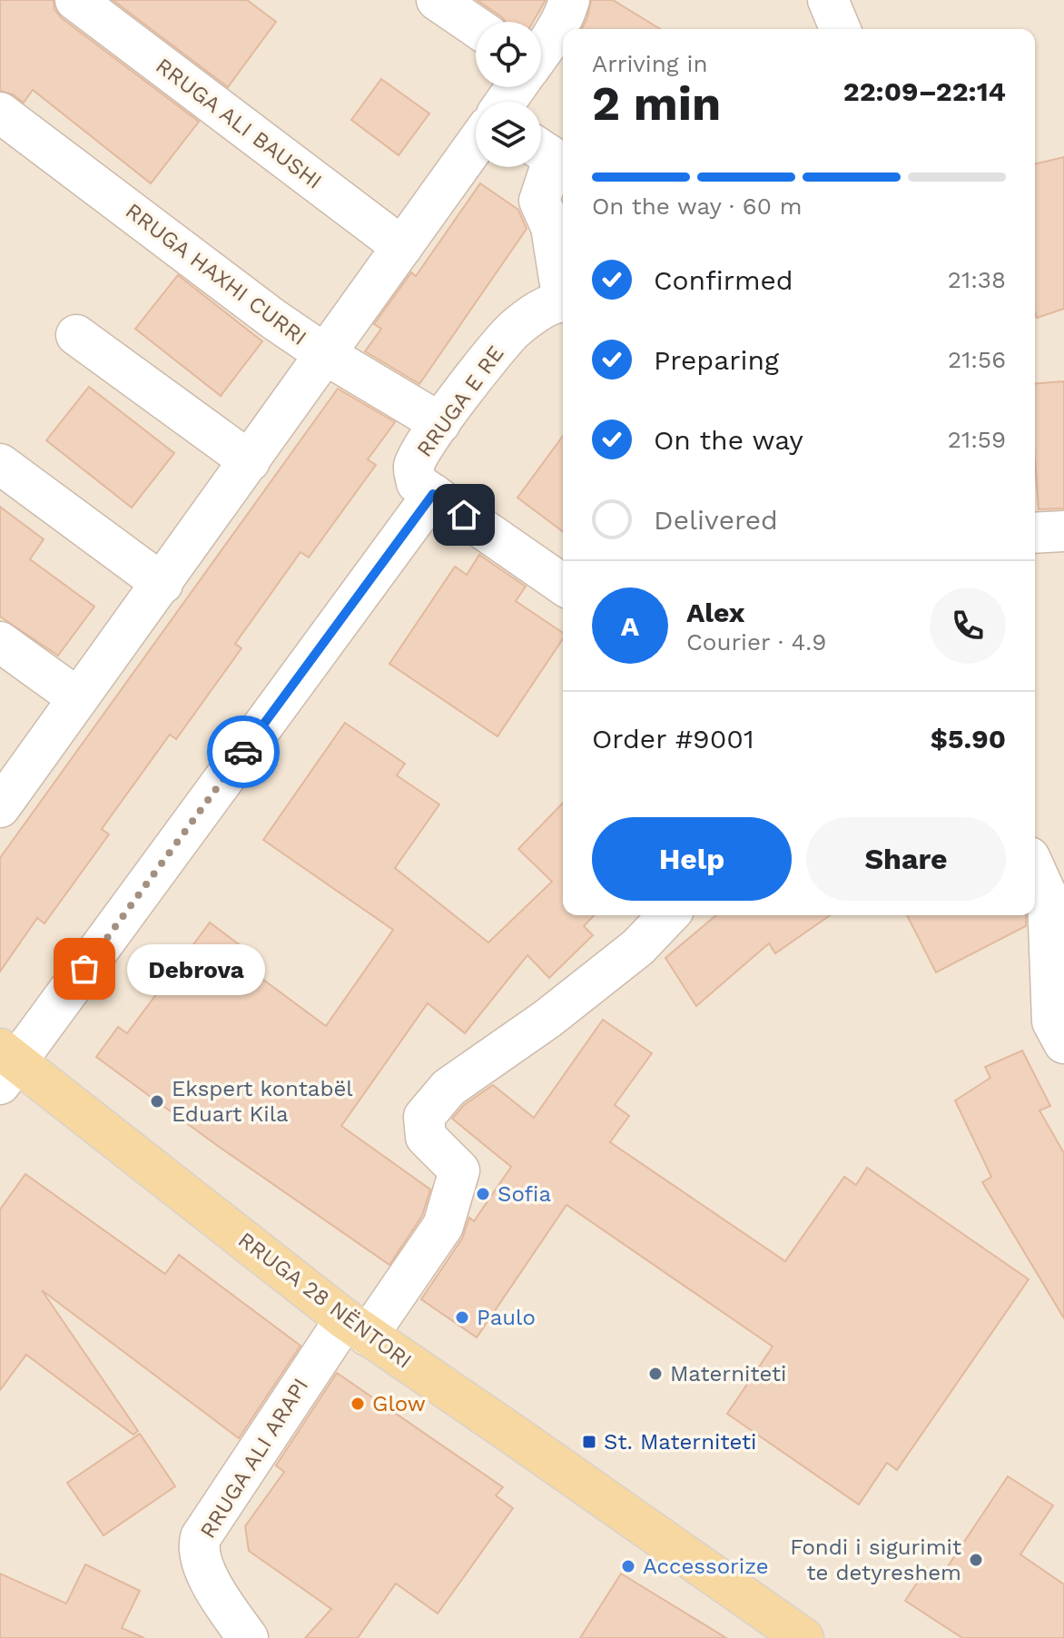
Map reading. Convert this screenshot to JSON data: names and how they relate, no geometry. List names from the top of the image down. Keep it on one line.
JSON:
{"streets":{"main road":["RRUGA 28 NËNTORI"],"street":["RRUGA ALI BAUSHI","RRUGA HAXHI CURRI","RRUGA E RE","RRUGA ALI ARAPI"]},"crossings":[["RRUGA HAXHI CURRI","RRUGA E RE"],["RRUGA E RE","RRUGA 28 NËNTORI"],["RRUGA 28 NËNTORI","RRUGA ALI ARAPI"]],"places":{"other":["Debrova","Ekspert kontabël Eduart Kila","Sofia","Paulo","Materniteti","Glow","Fondi i sigurimit te detyreshem","Accessorize"],"transit":["St. Materniteti"]},"page":{"heading":["2 min","Arriving in","22:09–22:14"],"panel":["Alex","Courier · 4.9","Order #9001","$5.90"],"bar":"On the way · 60 m","list":[["Confirmed","21:38"],["Preparing","21:56"],["On the way","21:59"],"Delivered"],"round":"A","buttons":["Help","Share"],"bubble":"Debrova"}}
